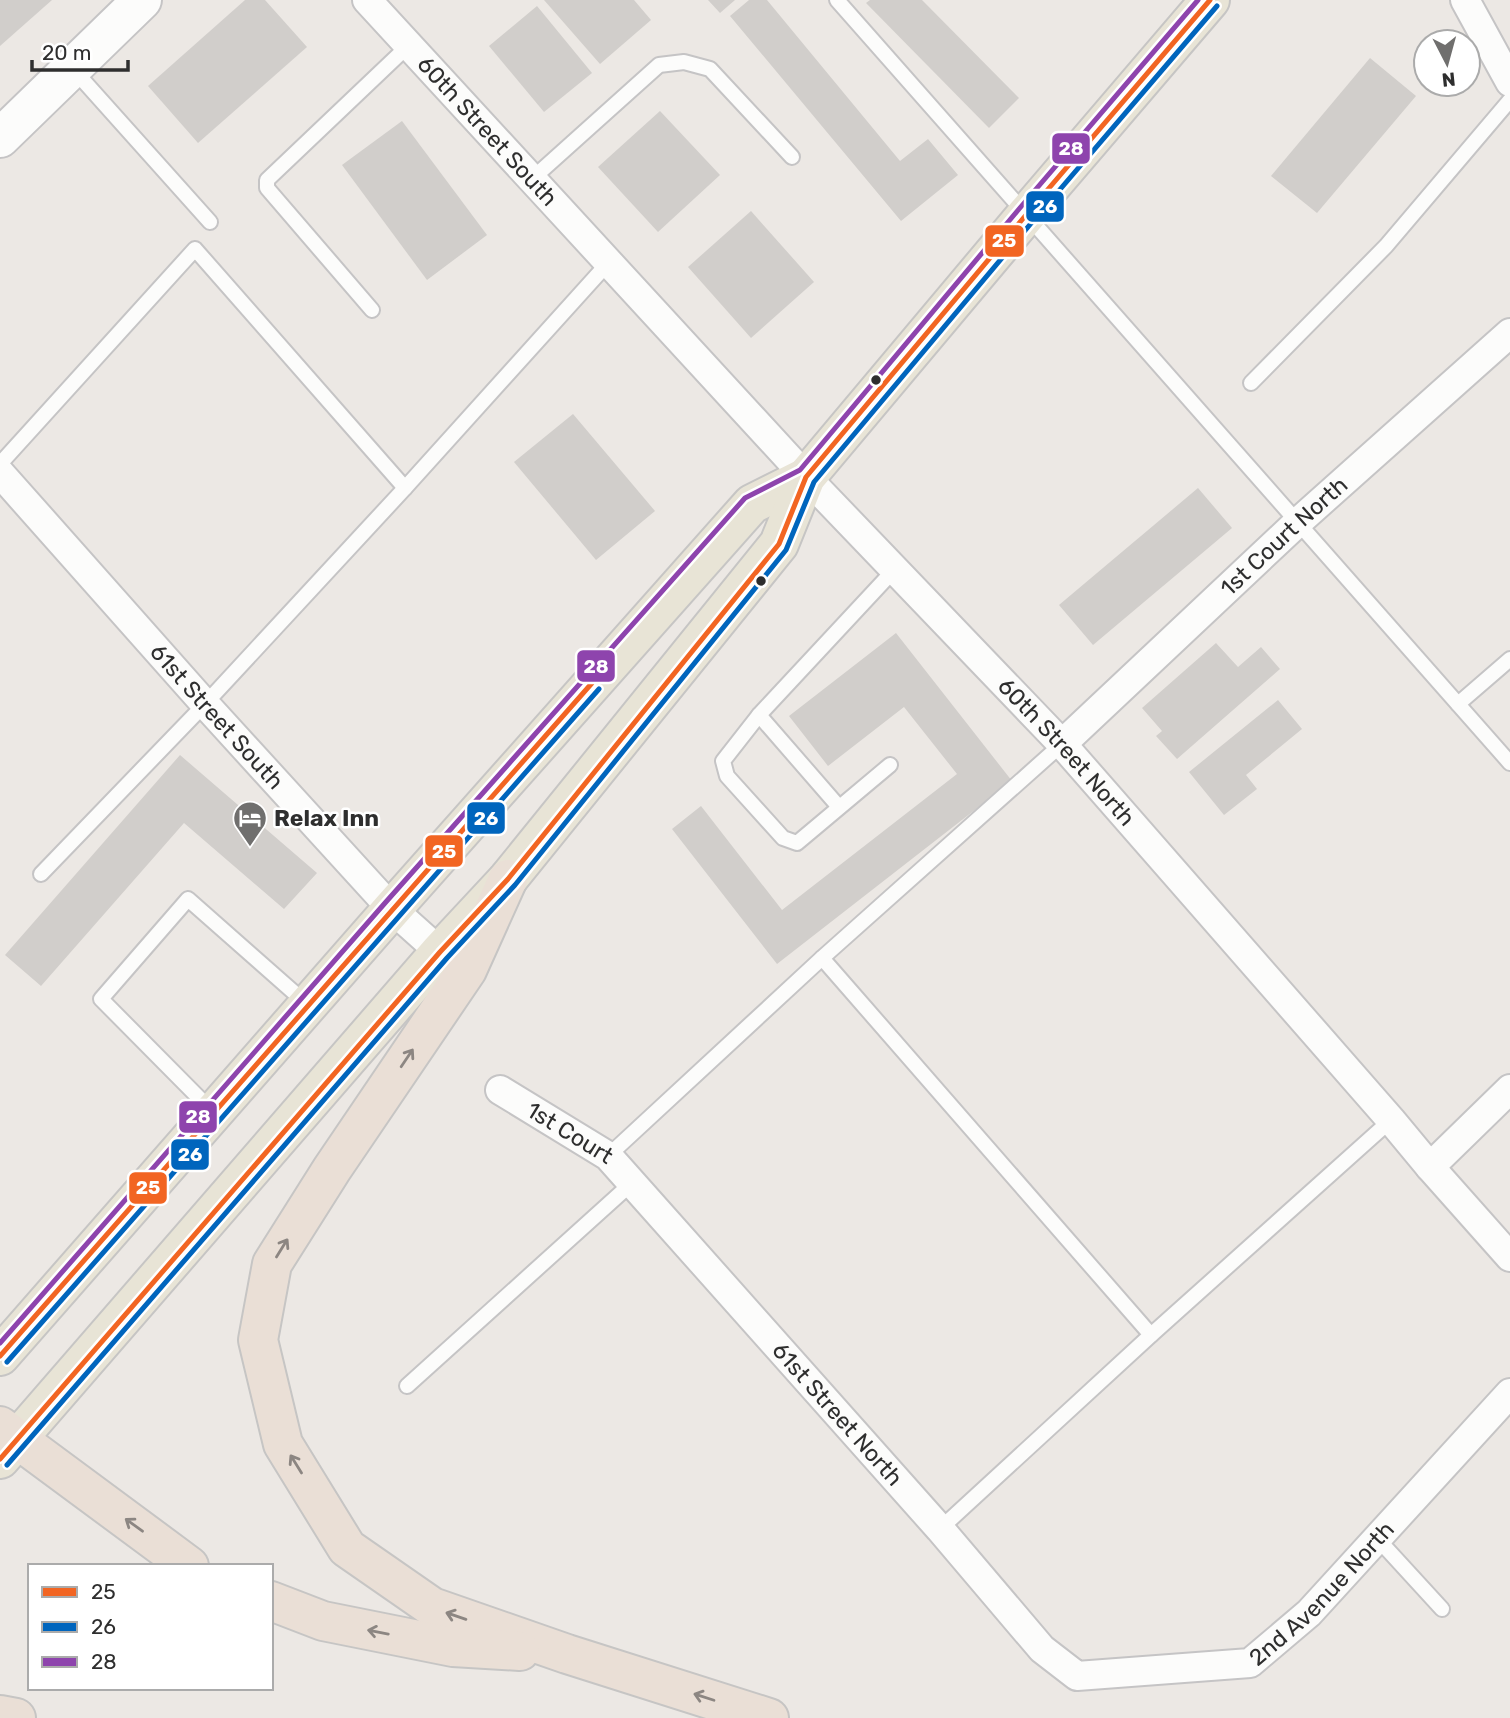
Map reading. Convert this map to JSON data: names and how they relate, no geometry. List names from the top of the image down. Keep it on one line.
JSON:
{"streets":{"street":["60th Street South","1st Court North","61st Street South","60th Street North","1st Court","61st Street North","2nd Avenue North"]},"crossings":[["60th Street South","60th Street North"],["1st Court North","60th Street North"],["1st Court","61st Street North"],["61st Street North","2nd Avenue North"]],"places":{"hotel":["Relax Inn"]},"lines":["transit line 25","transit line 28","transit line 26"],"legend":["25","26","28"],"scale_bar":"20 m","north":"bottom"}
